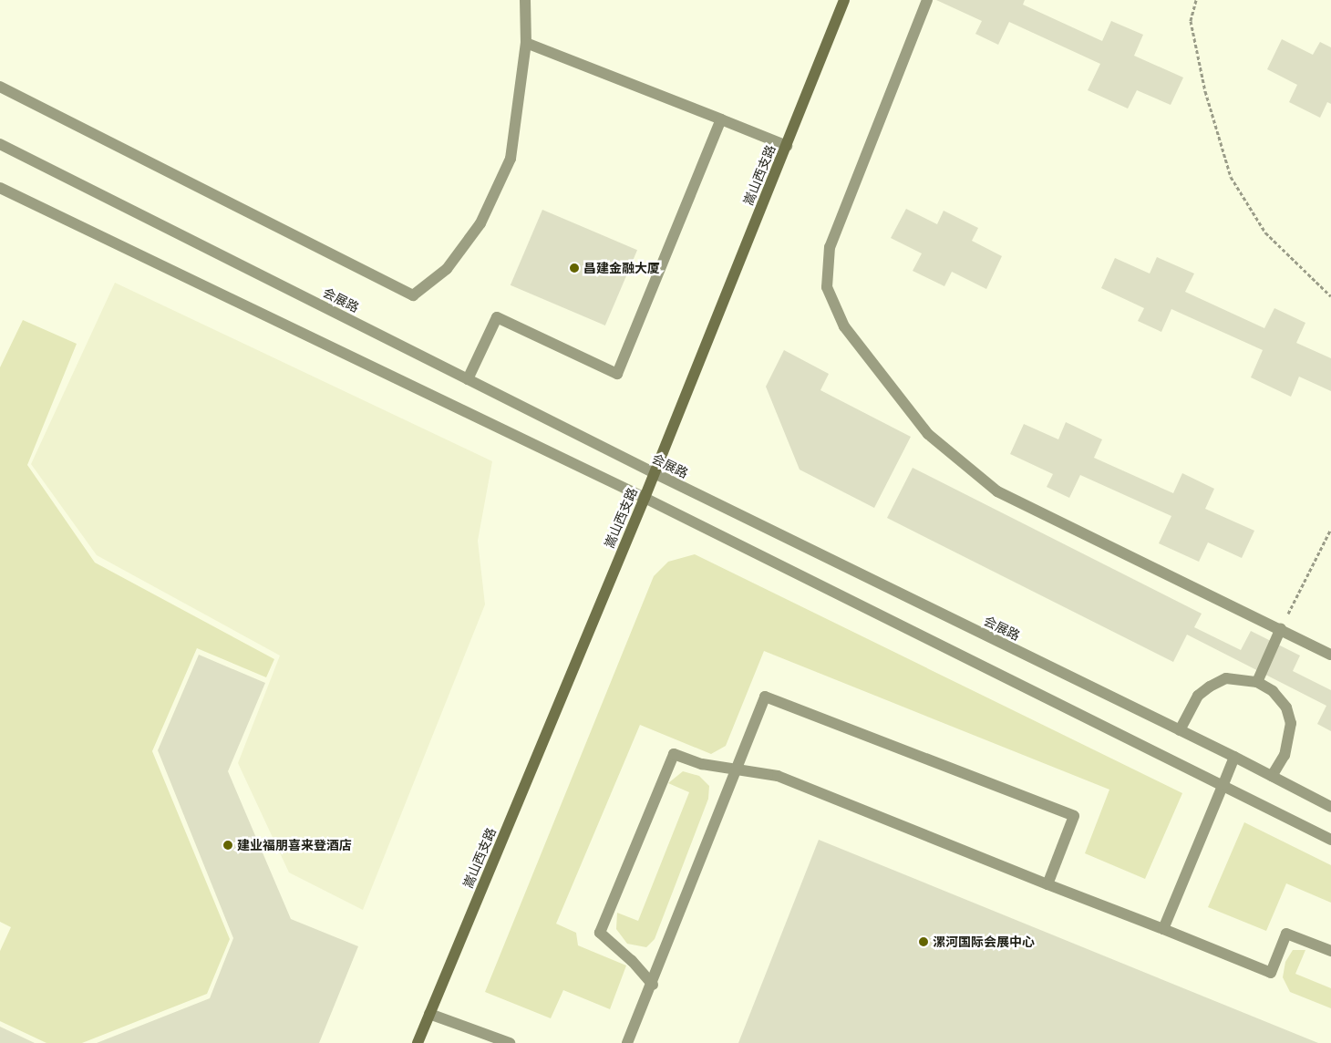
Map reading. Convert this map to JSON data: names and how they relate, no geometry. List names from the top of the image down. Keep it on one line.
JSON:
{"streets":{"main road":["嵩山西支路"],"street":["会展路"]},"crossings":[["嵩山西支路","会展路"]],"places":["昌建金融大厦","建业福朋喜来登酒店","漯河国际会展中心"]}
